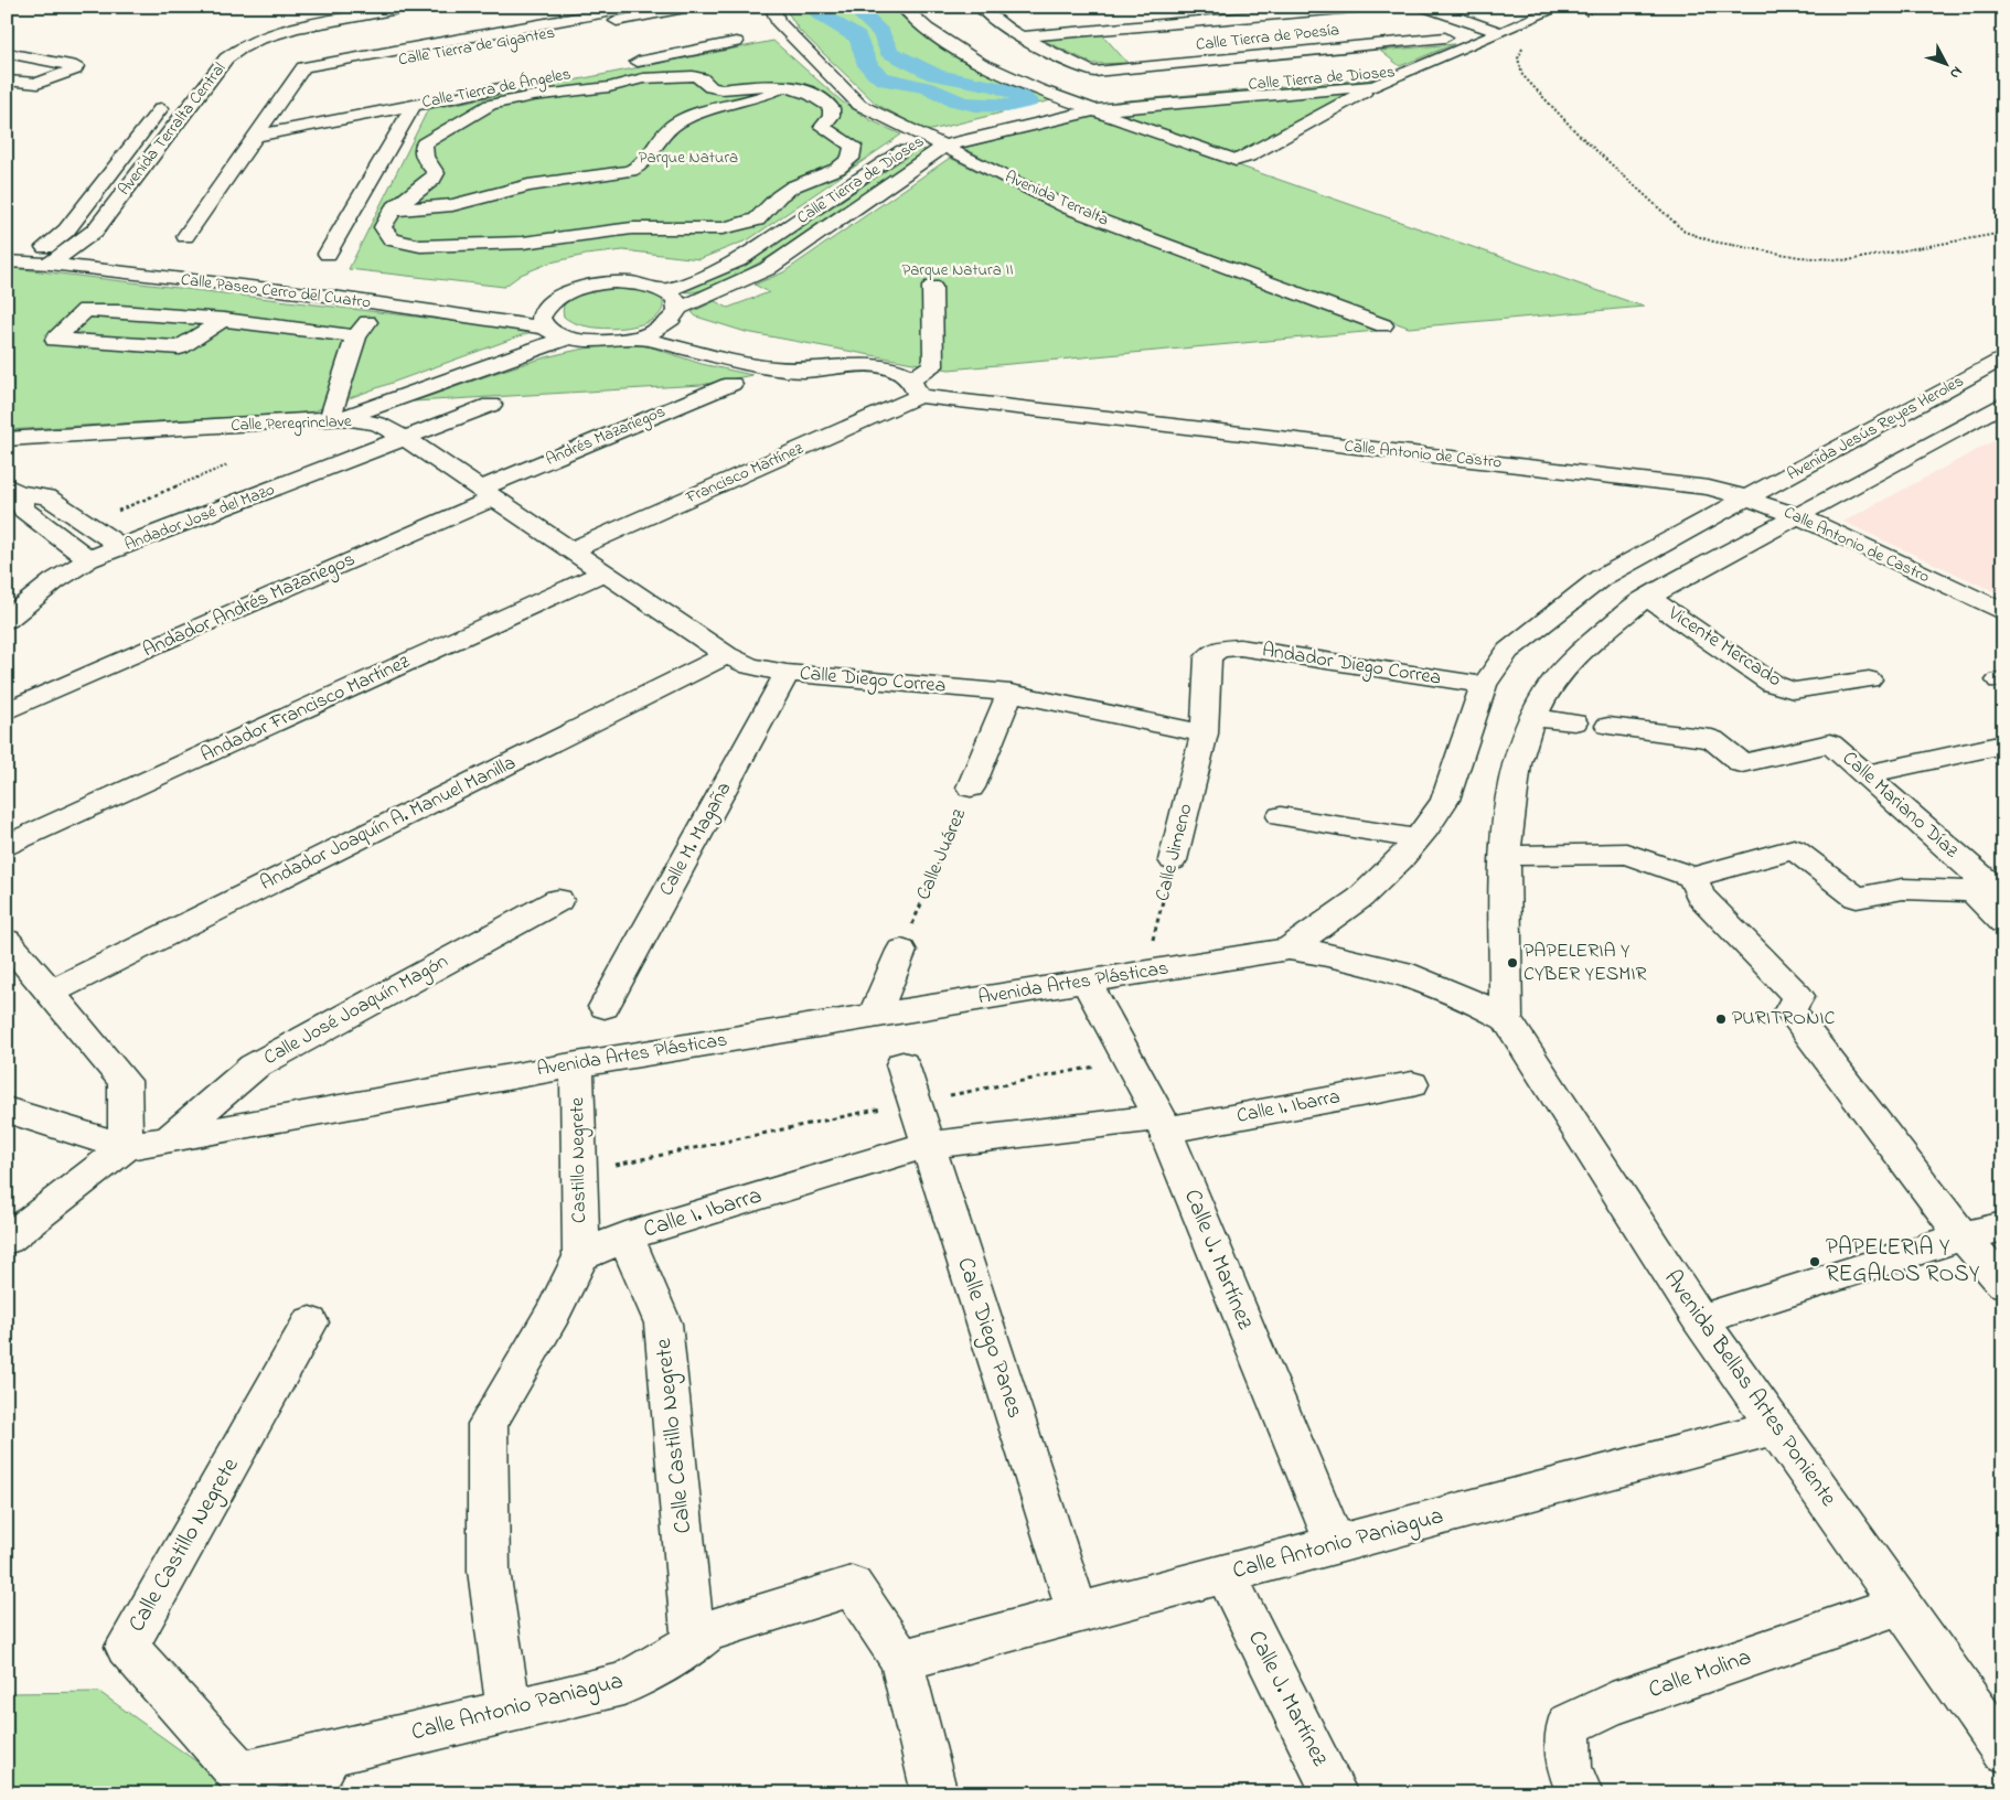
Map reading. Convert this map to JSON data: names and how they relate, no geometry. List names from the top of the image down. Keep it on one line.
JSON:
{"streets":{"street":["Calle Tierra de Poesía","Calle Tierra de Gigantes","Calle Tierra de Dioses","Calle Tierra de Ángeles","Avenida Terralta Central","Avenida Terralta","Calle Paseo Cerro del Cuatro","Calle Peregrinclave","Avenida Jesús Reyes Heroles","Andrés Mazariegos","Calle Antonio de Castro","Francisco Martínez","Andador José del Mazo","Andador Andrés Mazariegos","Vicente Mercado","Andador Diego Correa","Calle Diego Correa","Andador Francisco Martínez","Calle Mariano Díaz","Andador Joaquín A. Manuel Manilla","Calle M. Magaña","Calle Jimeno","Calle Juárez","Avenida Artes Plásticas","Calle José Joaquín Magón","Calle I. Ibarra","Castillo Negrete","Calle J. Martínez","Calle Diego Panes","Avenida Bellas Artes Poniente","Calle Castillo Negrete","Calle Antonio Paniagua","Calle Molina"]},"crossings":[["Calle Tierra de Gigantes","Calle Tierra de Ángeles"],["Calle Tierra de Dioses","Avenida Terralta"],["Calle Tierra de Dioses","Calle Antonio de Castro"],["Avenida Terralta Central","Calle Paseo Cerro del Cuatro"],["Calle Peregrinclave","Andrés Mazariegos"],["Calle Peregrinclave","Francisco Martínez"],["Calle Peregrinclave","Andador José del Mazo"],["Calle Peregrinclave","Andador Andrés Mazariegos"],["Calle Peregrinclave","Calle Diego Correa"],["Avenida Jesús Reyes Heroles","Calle Antonio de Castro"],["Avenida Jesús Reyes Heroles","Avenida Artes Plásticas"],["Andrés Mazariegos","Andador Andrés Mazariegos"],["Calle Antonio de Castro","Francisco Martínez"],["Calle Antonio de Castro","Avenida Artes Plásticas"],["Francisco Martínez","Calle Diego Correa"],["Andador Diego Correa","Calle Jimeno"],["Andador Diego Correa","Avenida Artes Plásticas"],["Calle Diego Correa","Andador Francisco Martínez"],["Calle Diego Correa","Andador Joaquín A. Manuel Manilla"],["Calle Diego Correa","Calle M. Magaña"],["Calle Diego Correa","Calle Jimeno"],["Calle Diego Correa","Calle Juárez"],["Calle Jimeno","Avenida Artes Plásticas"],["Avenida Artes Plásticas","Calle José Joaquín Magón"],["Avenida Artes Plásticas","Castillo Negrete"],["Avenida Artes Plásticas","Calle J. Martínez"],["Avenida Artes Plásticas","Avenida Bellas Artes Poniente"],["Calle I. Ibarra","Castillo Negrete"],["Calle I. Ibarra","Calle J. Martínez"],["Calle I. Ibarra","Calle Diego Panes"],["Calle I. Ibarra","Calle Castillo Negrete"],["Calle J. Martínez","Calle Antonio Paniagua"],["Calle Diego Panes","Calle Antonio Paniagua"],["Avenida Bellas Artes Poniente","Calle Antonio Paniagua"],["Avenida Bellas Artes Poniente","Calle Molina"],["Calle Castillo Negrete","Calle Antonio Paniagua"]],"parks":["Parque Natura","Parque Natura II"],"places":["PAPELERIA Y CYBER YESMIR","PURITRONIC","PAPELERIA Y REGALOS ROSY"],"north":"bottom right"}
